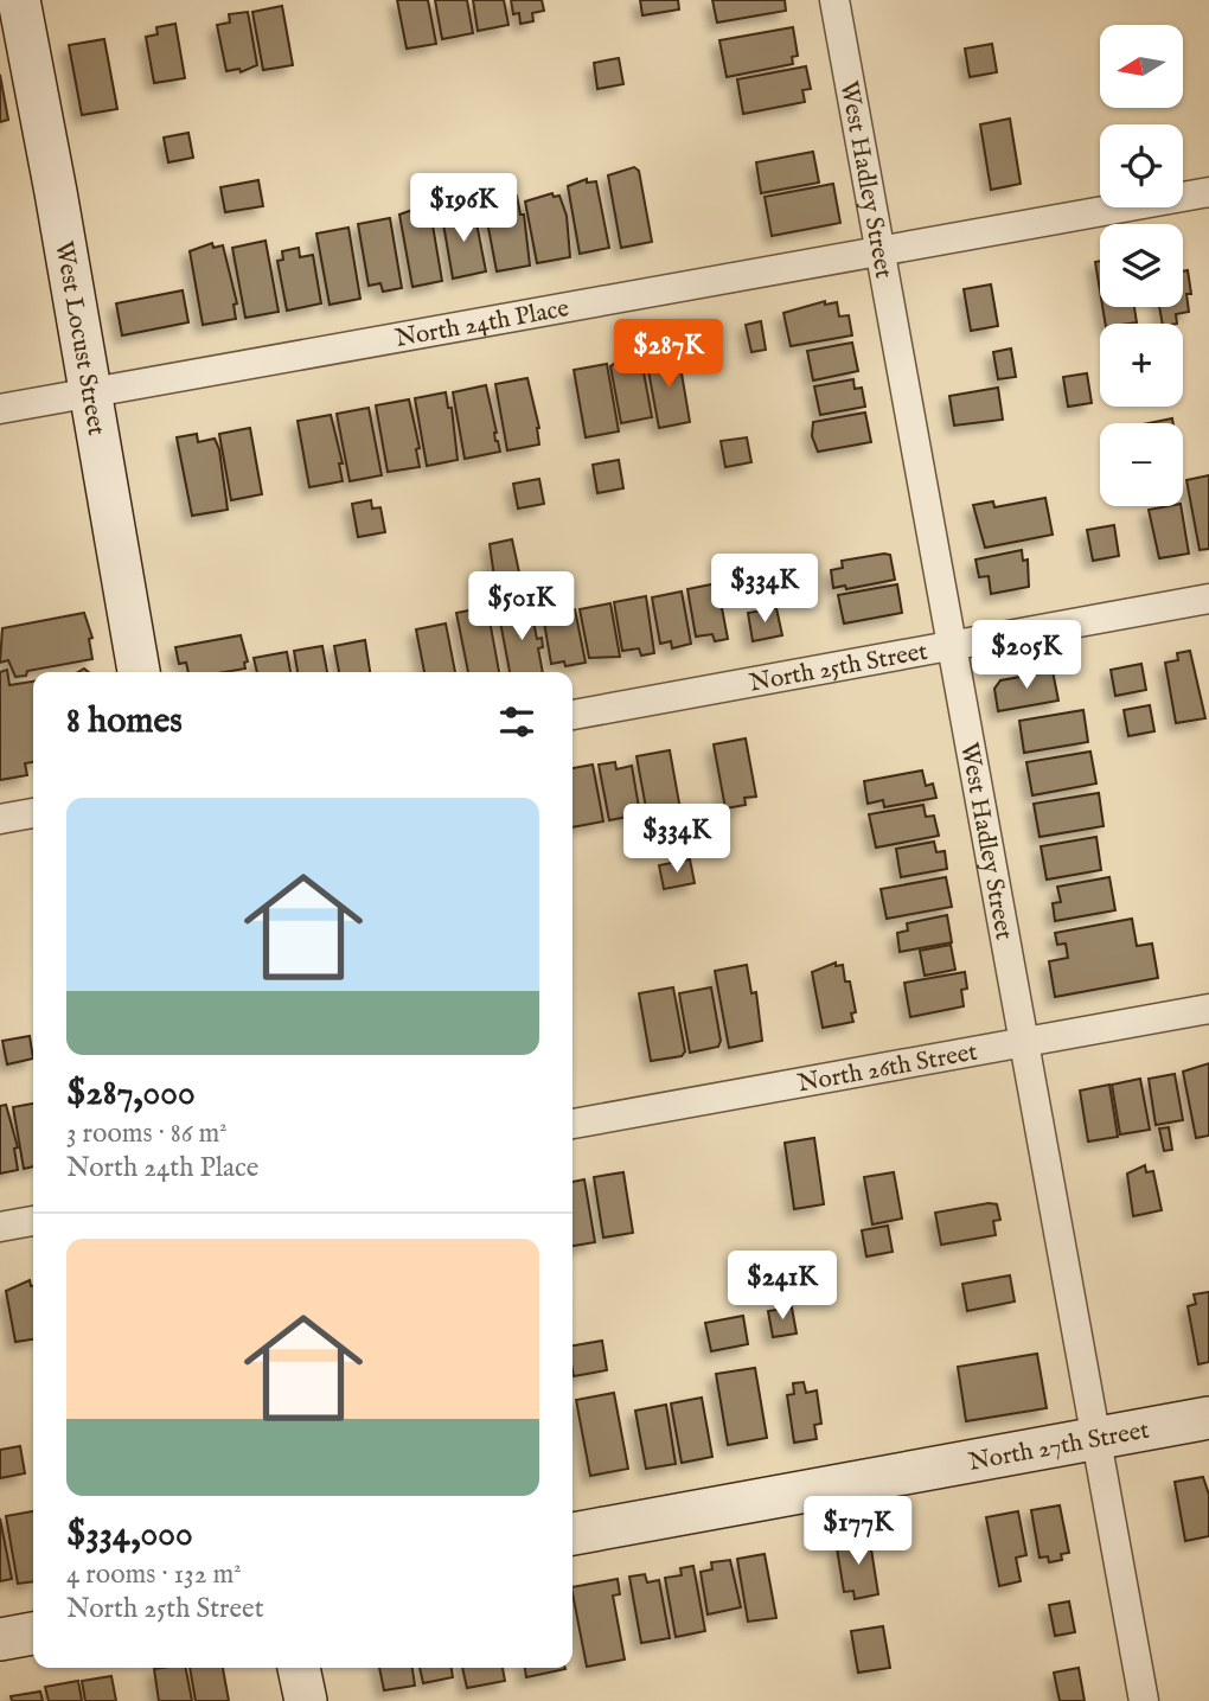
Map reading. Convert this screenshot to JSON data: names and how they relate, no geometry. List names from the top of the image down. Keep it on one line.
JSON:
{"streets":{"street":["West Hadley Street","North 24th Place","West Locust Street","North 25th Street","North 26th Street","North 27th Street"]},"crossings":[["West Hadley Street","North 24th Place"],["West Hadley Street","North 25th Street"],["West Hadley Street","North 26th Street"],["West Hadley Street","North 27th Street"],["North 24th Place","West Locust Street"]],"north":"left","page":{"map_buttons":["+","−"],"price":["$196K","$287K","$334K","$501K","$205K","$334K","$241K","$177K"],"heading":"8 homes","list":[{"name":"$287,000","note":"3 rooms · 86 m² · North 24th Place"},{"name":"$334,000","note":"4 rooms · 132 m² · North 25th Street"}]}}
